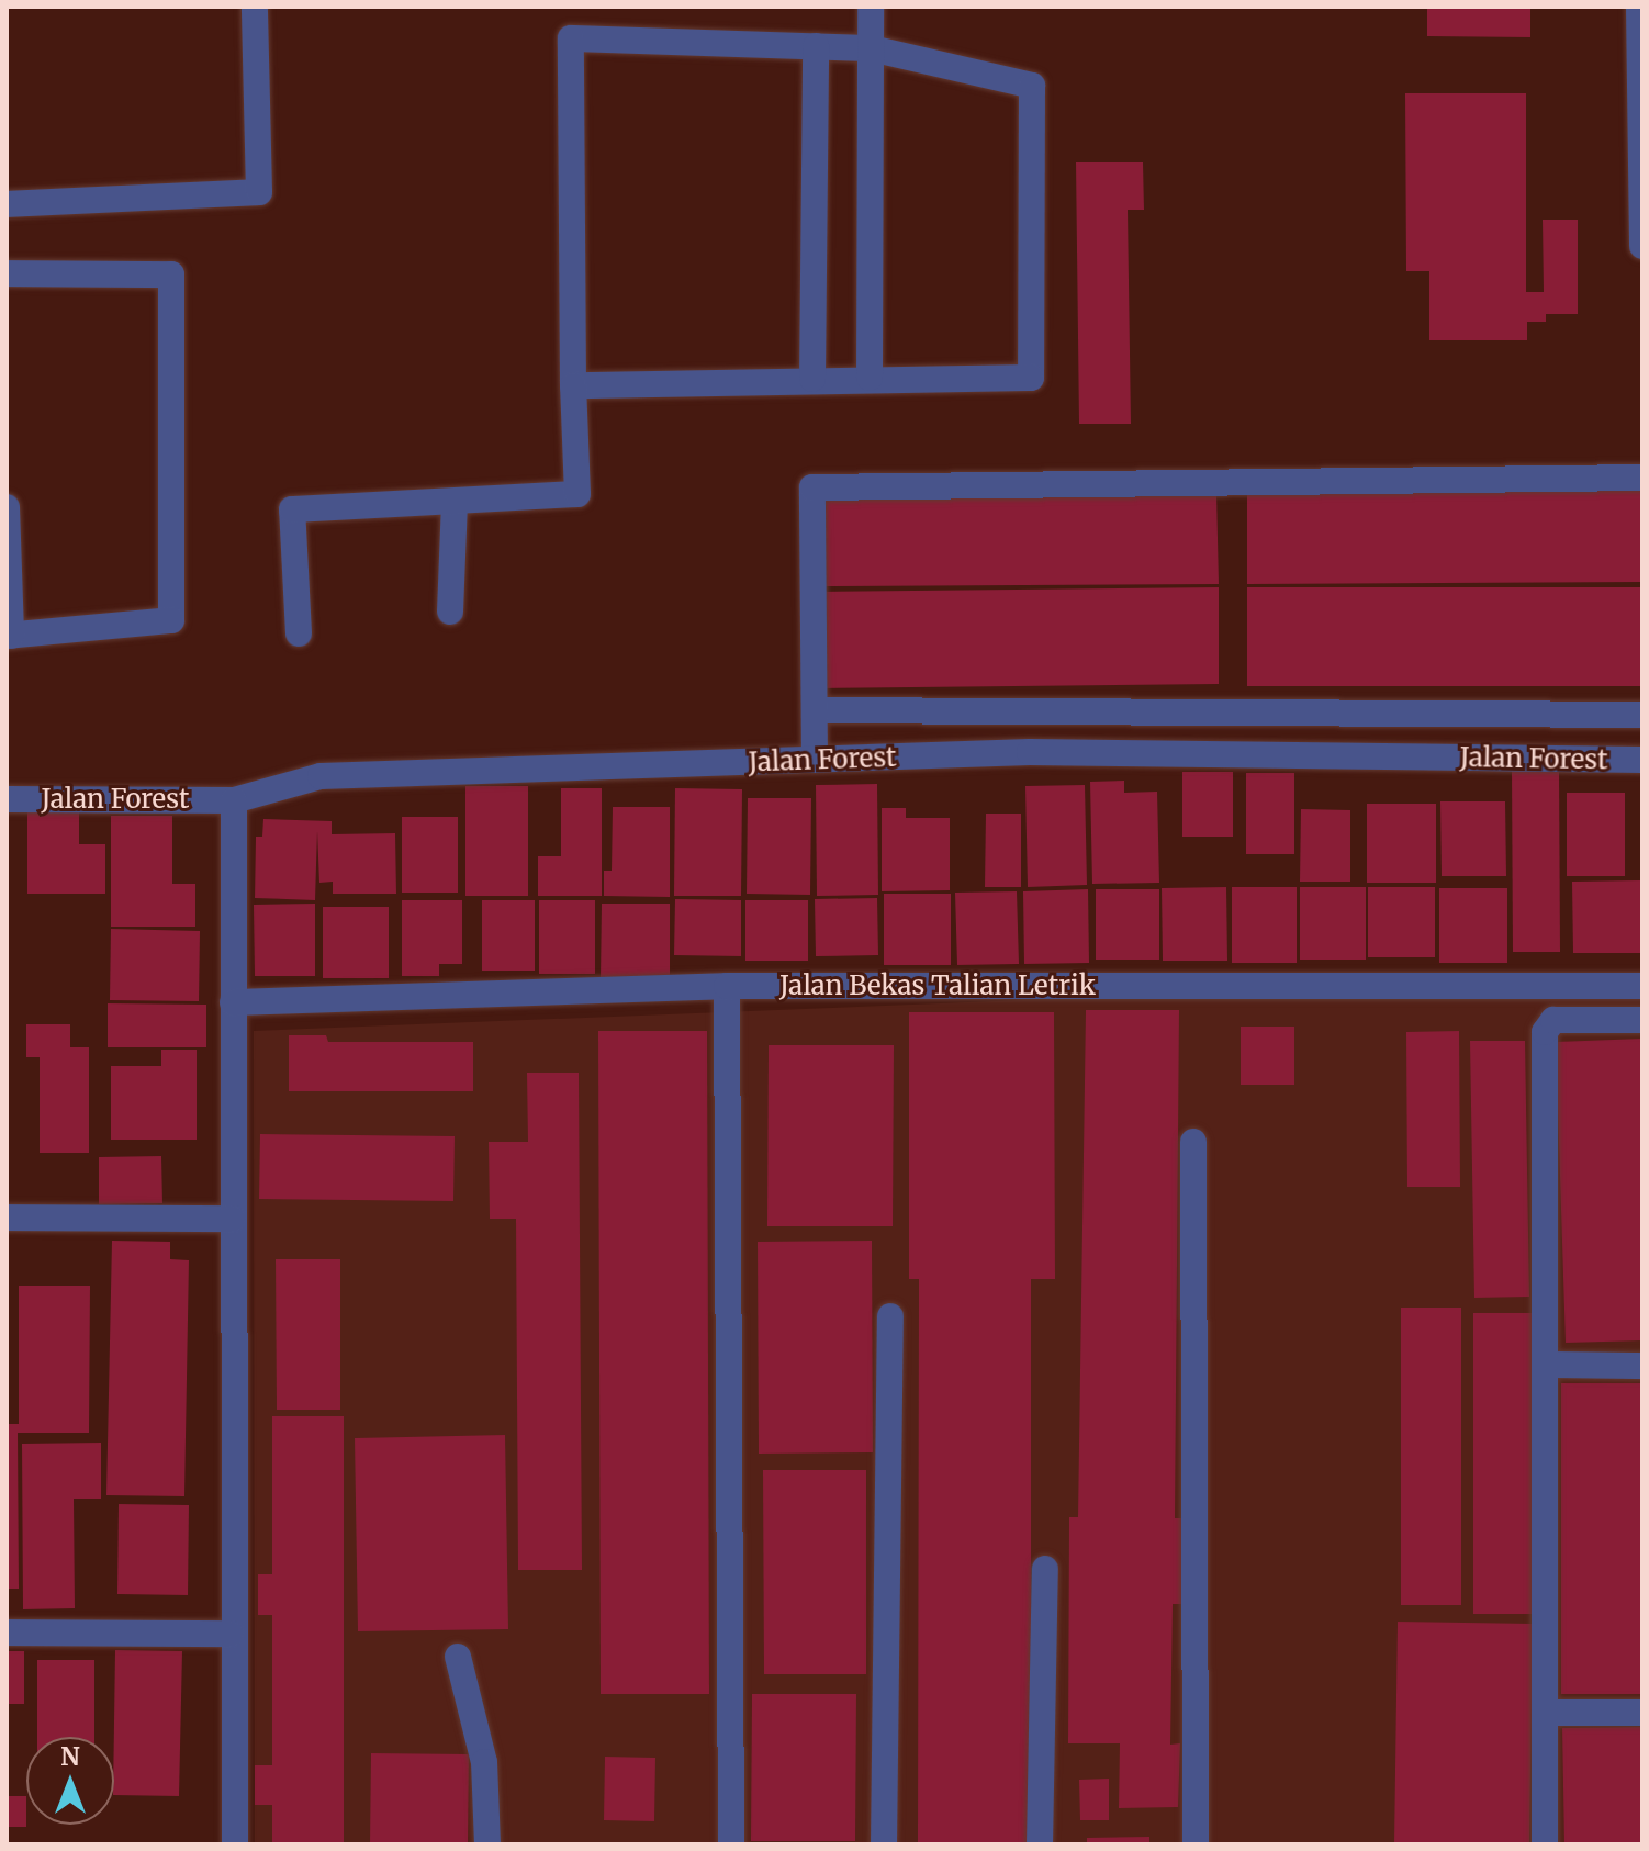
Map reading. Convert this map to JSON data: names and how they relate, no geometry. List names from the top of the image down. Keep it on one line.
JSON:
{"streets":{"street":["Jalan Forest","Jalan Bekas Talian Letrik"]},"north":"top"}
